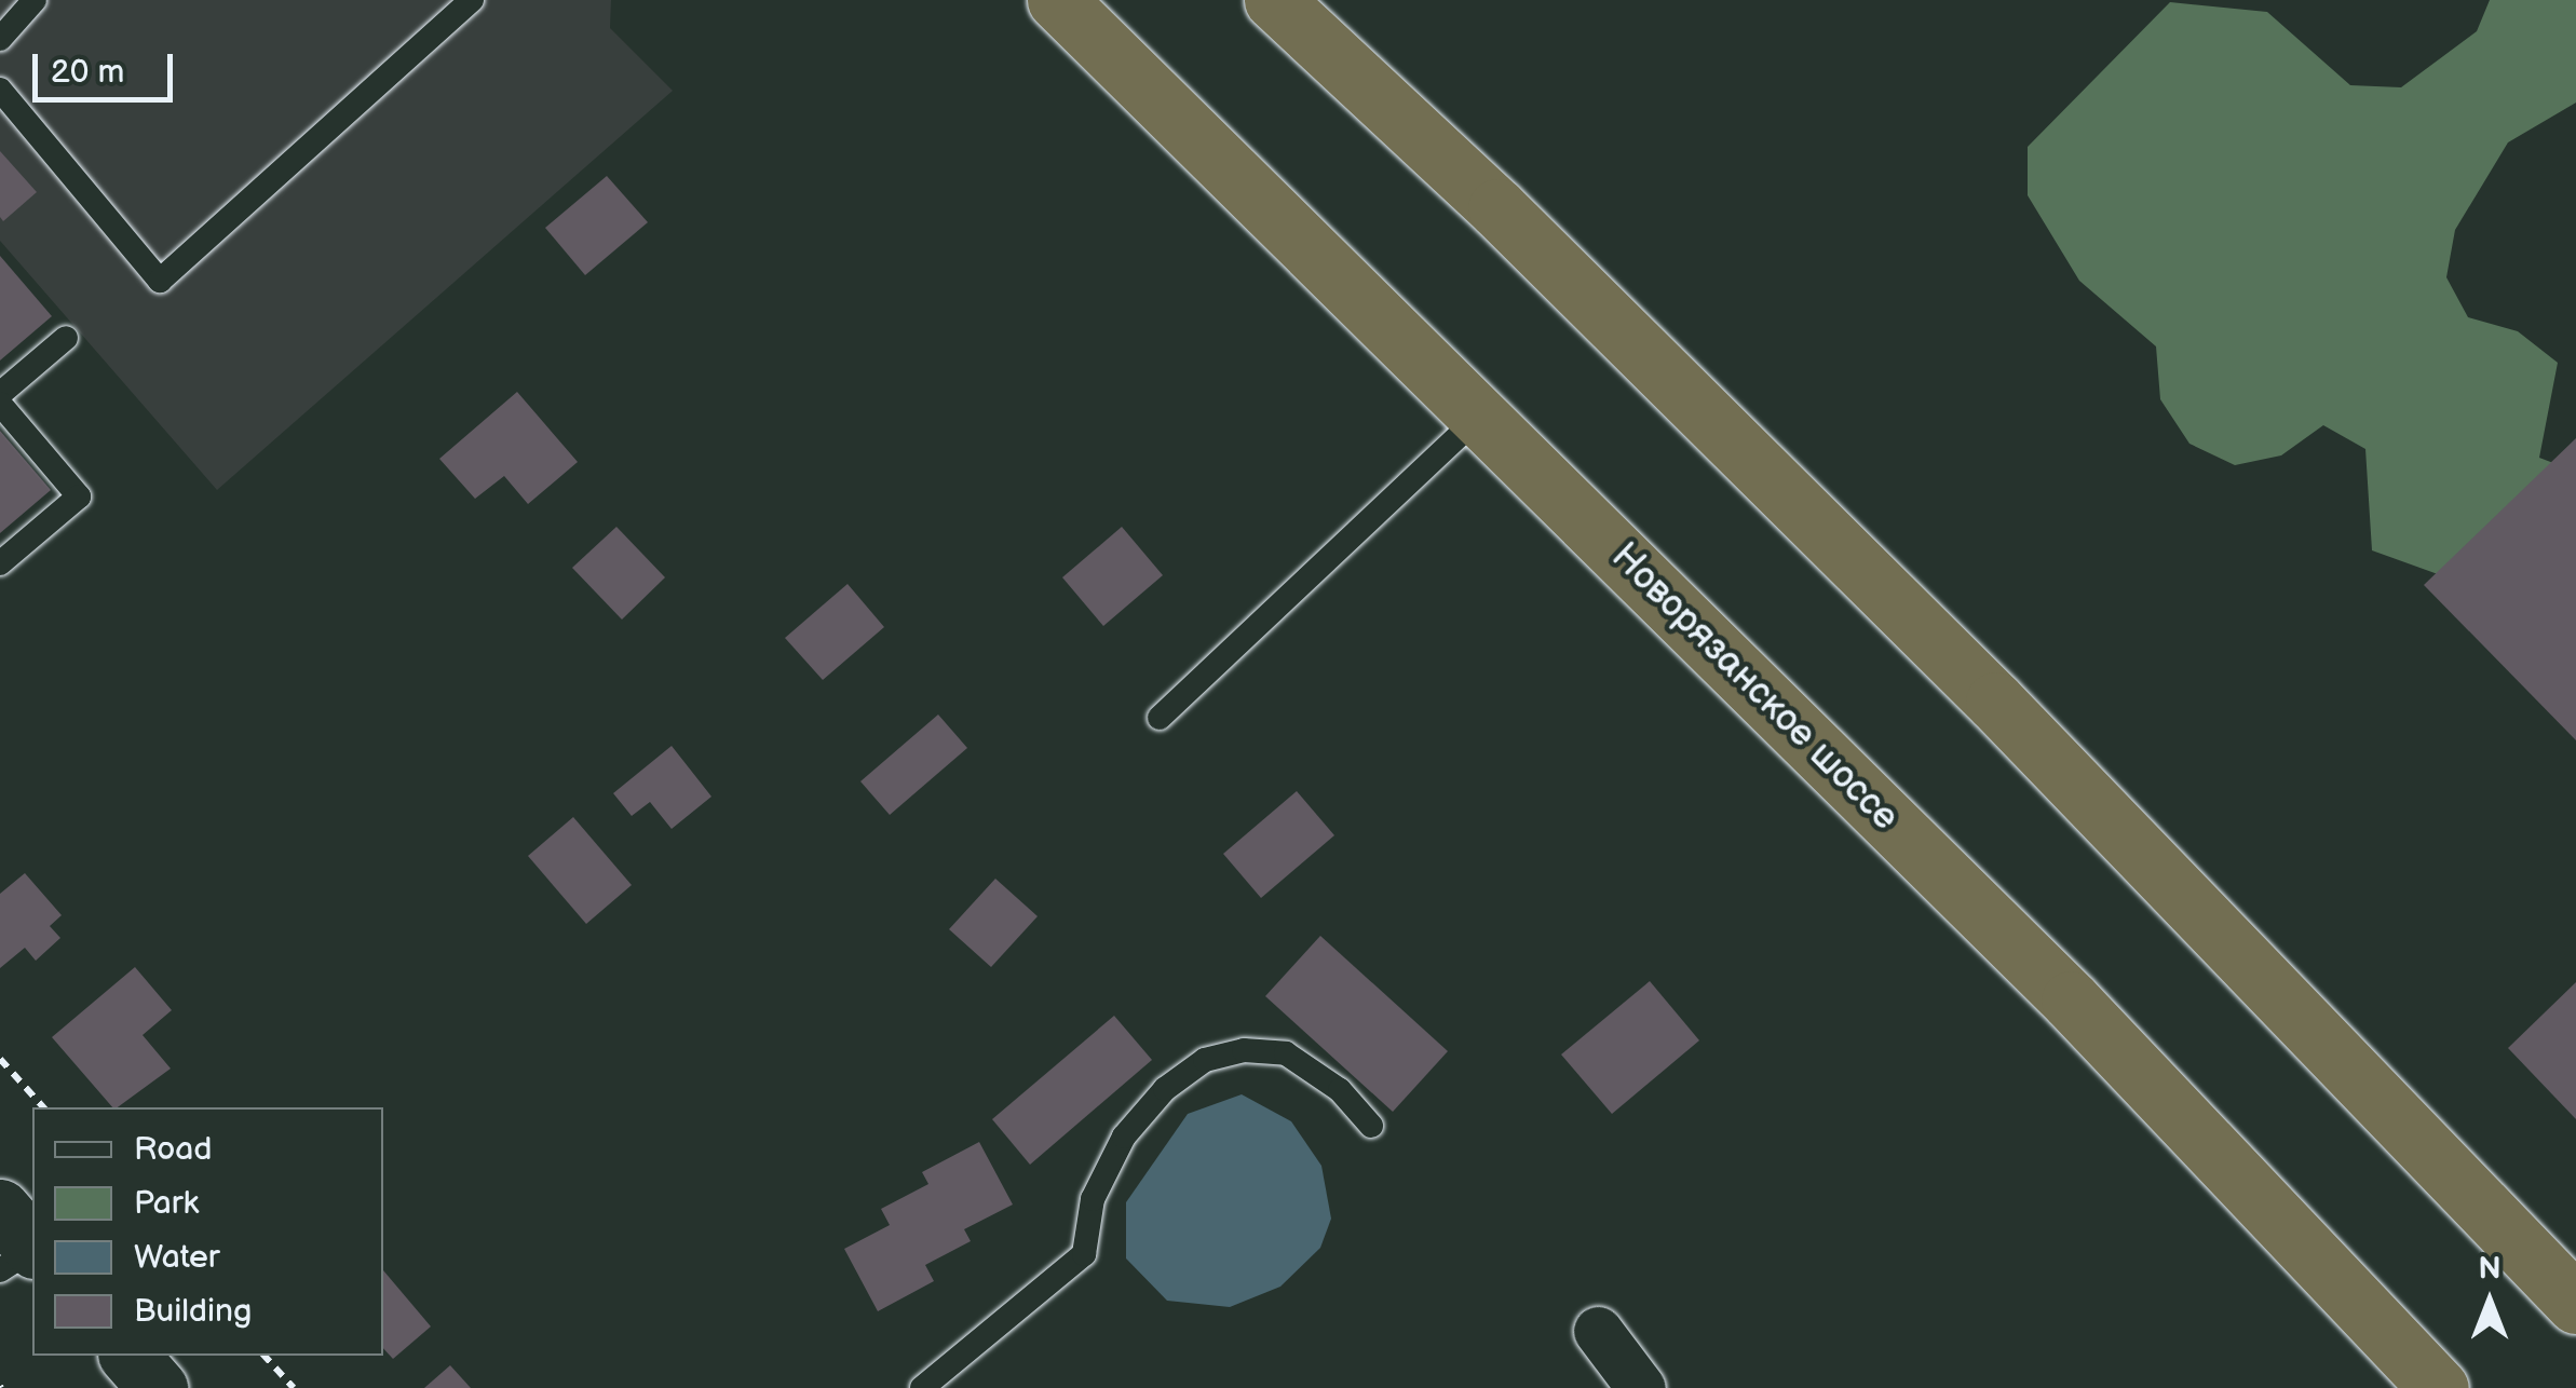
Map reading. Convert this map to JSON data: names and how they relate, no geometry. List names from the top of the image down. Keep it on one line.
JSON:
{"streets":{"highway":["Новорязанское шоссе"]},"legend":["Road","Park","Water","Building"],"scale_bar":"20 m","north":"top"}
